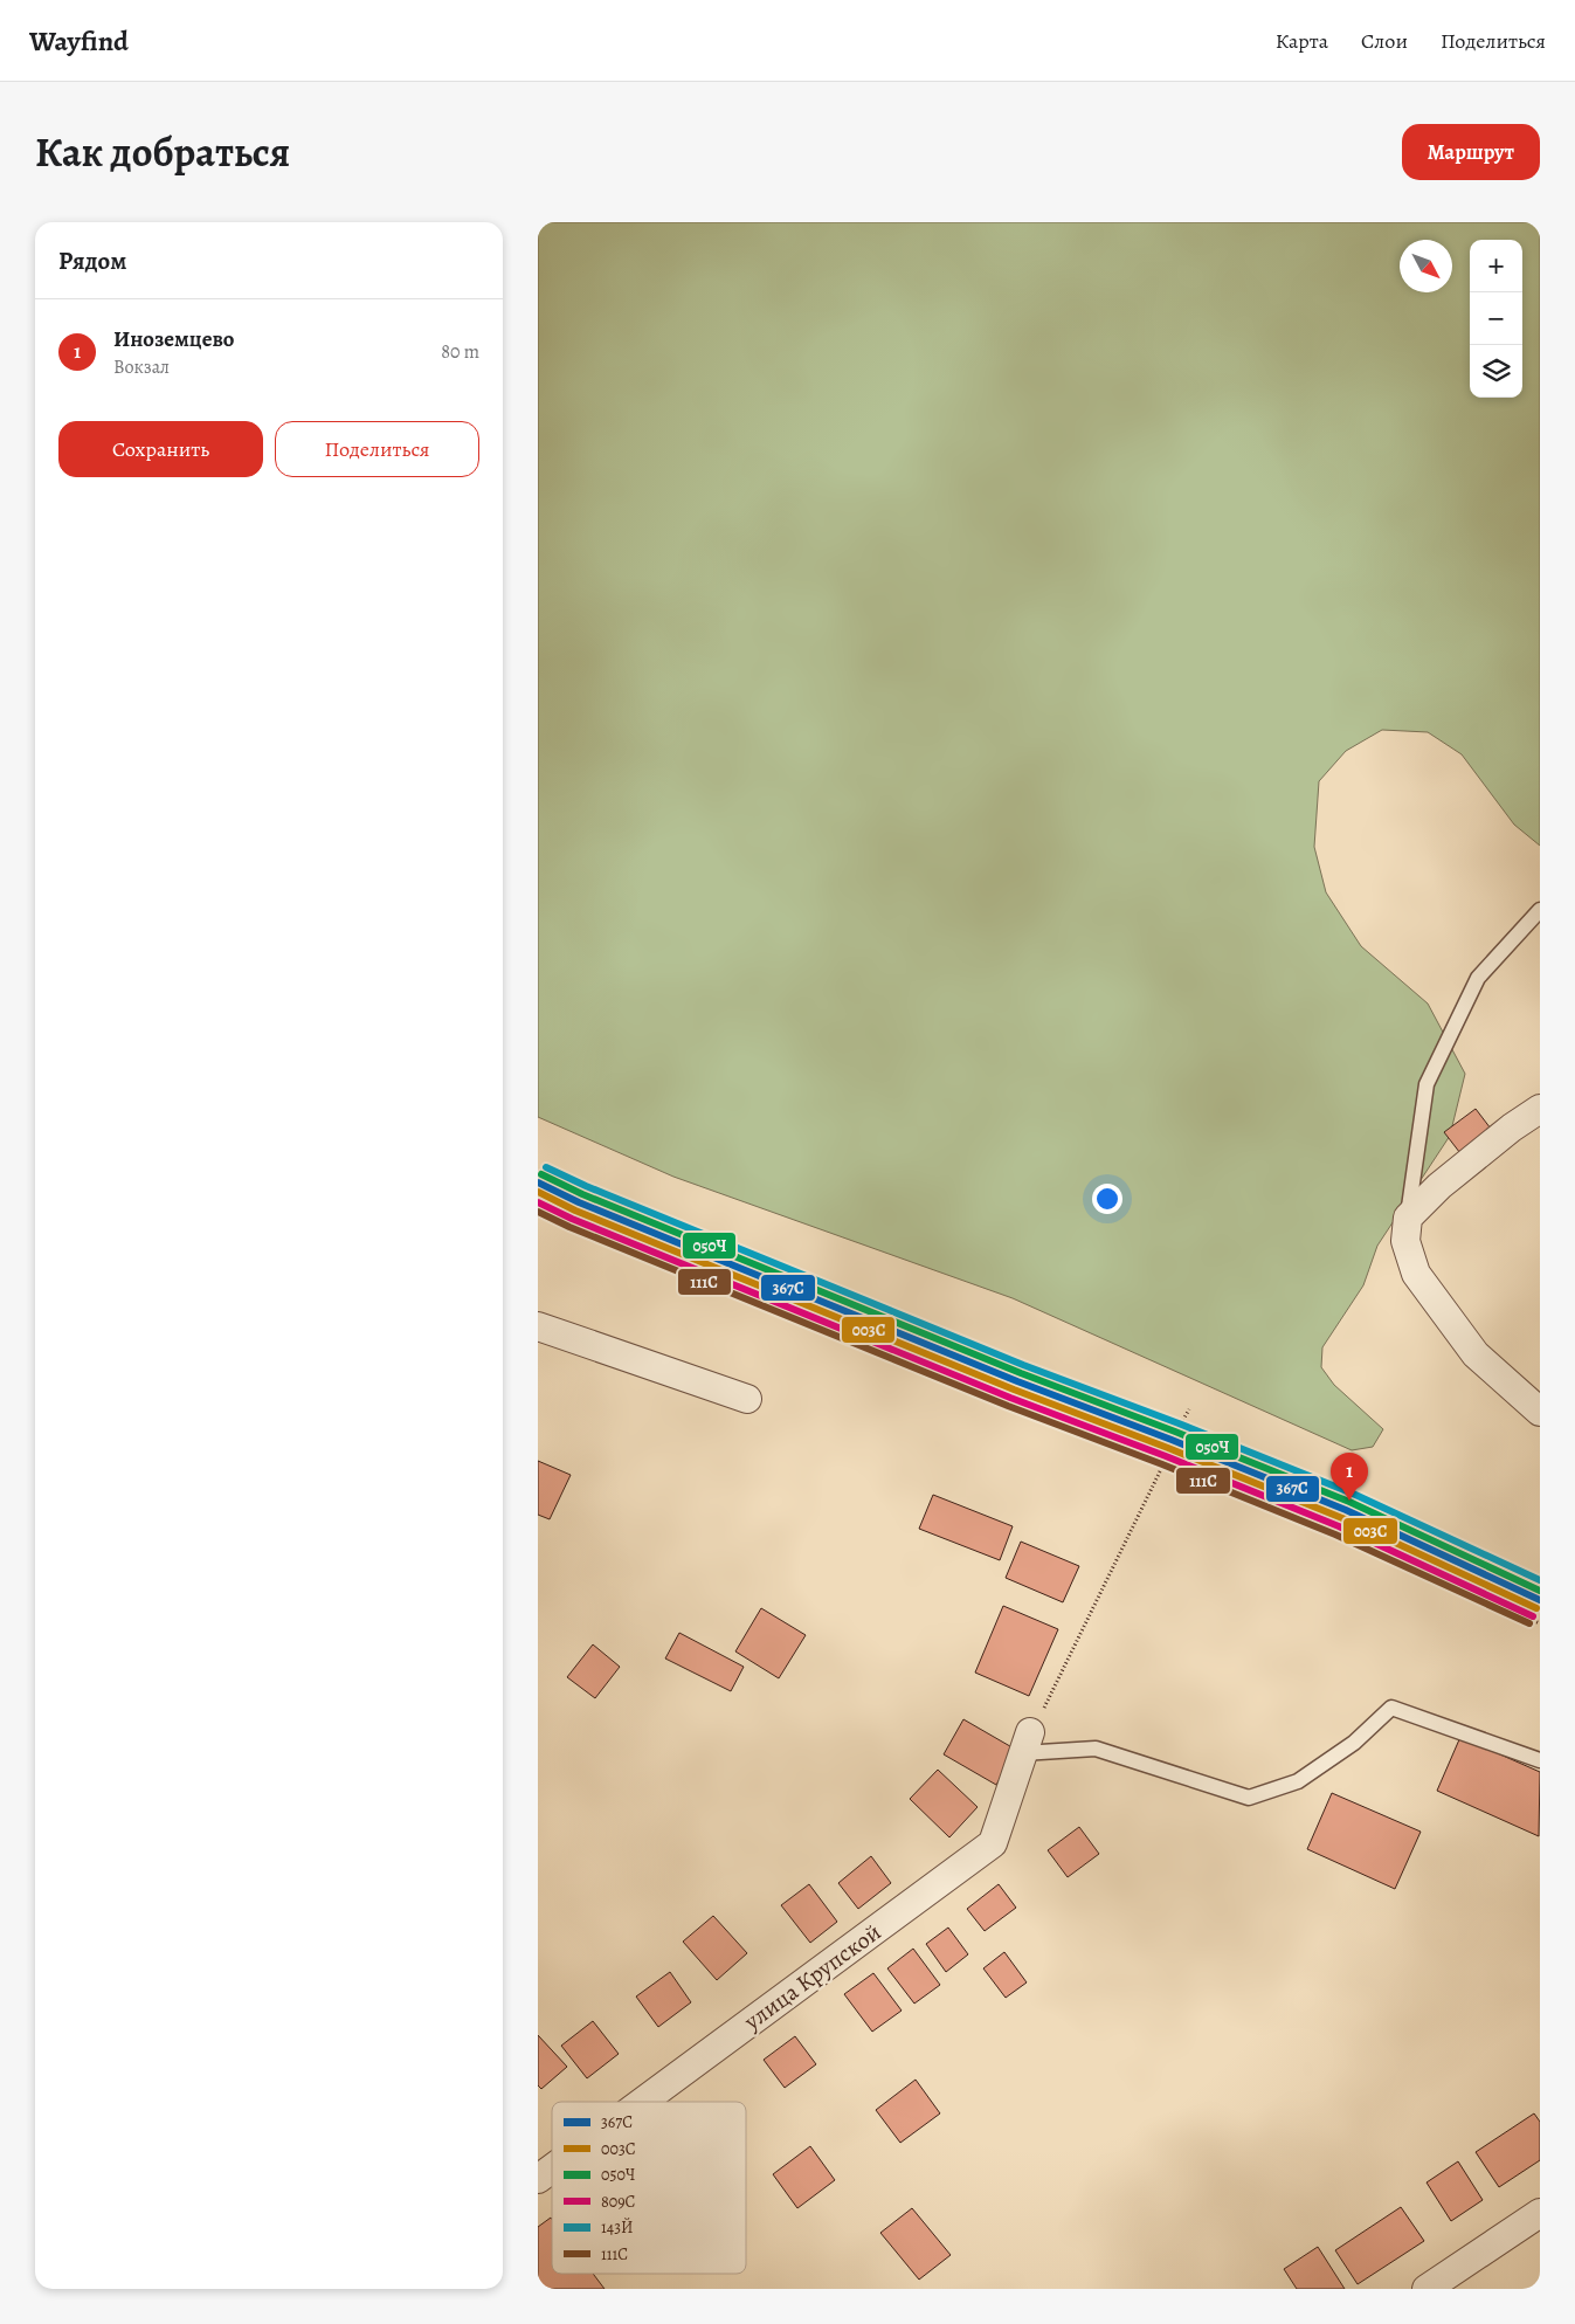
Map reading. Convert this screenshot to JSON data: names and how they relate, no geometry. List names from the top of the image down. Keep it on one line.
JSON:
{"streets":{"street":["улица Крупской"]},"lines":["transit line 143Й","transit line 050Ч","transit line 367С","transit line 003С","transit line 809С","transit line 111С"],"legend":["367С","003С","050Ч","809С","143Й","111С"],"north":"bottom right","page":{"header":"Wayfind","nav":["Карта","Слои","Поделиться"],"title":"Как добраться","buttons":["Маршрут",["Сохранить","Поделиться"]],"heading":"Рядом","map_buttons":["+","−"],"list":[{"mark":"1","name":"Иноземцево","note":"Вокзал","value":"80 m"}],"pins":"1"}}
